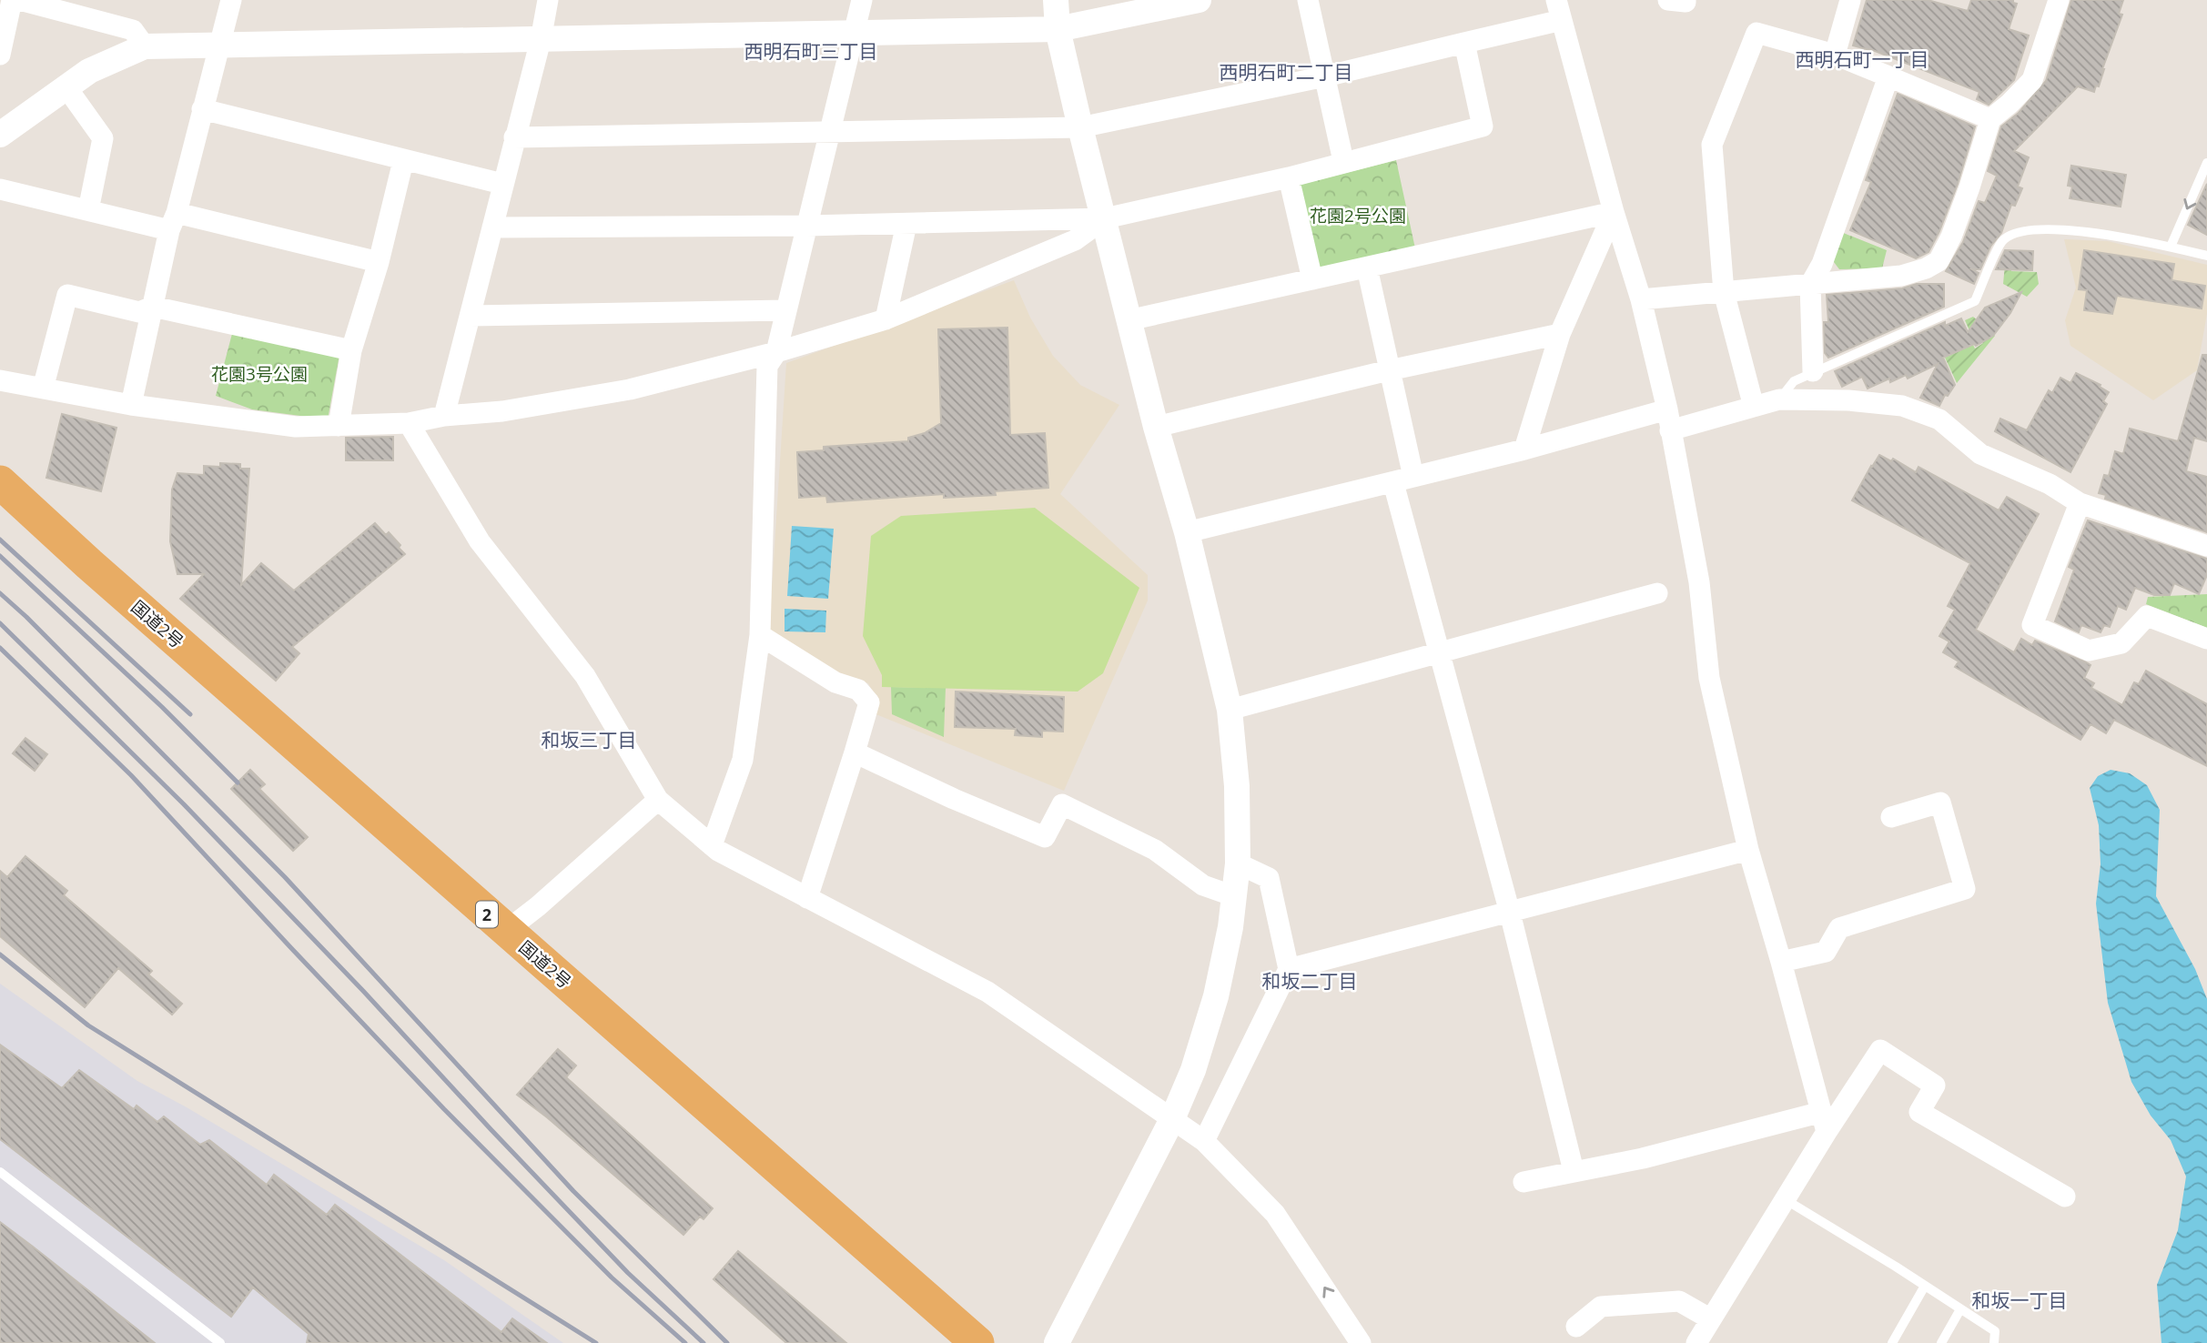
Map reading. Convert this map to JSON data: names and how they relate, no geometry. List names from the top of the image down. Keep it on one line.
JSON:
{"streets":{"highway":["国道2号","2"]},"districts":["西明石町三丁目","西明石町一丁目","西明石町二丁目","和坂三丁目","和坂二丁目","和坂一丁目"],"parks":["花園2号公園","花園3号公園"]}
